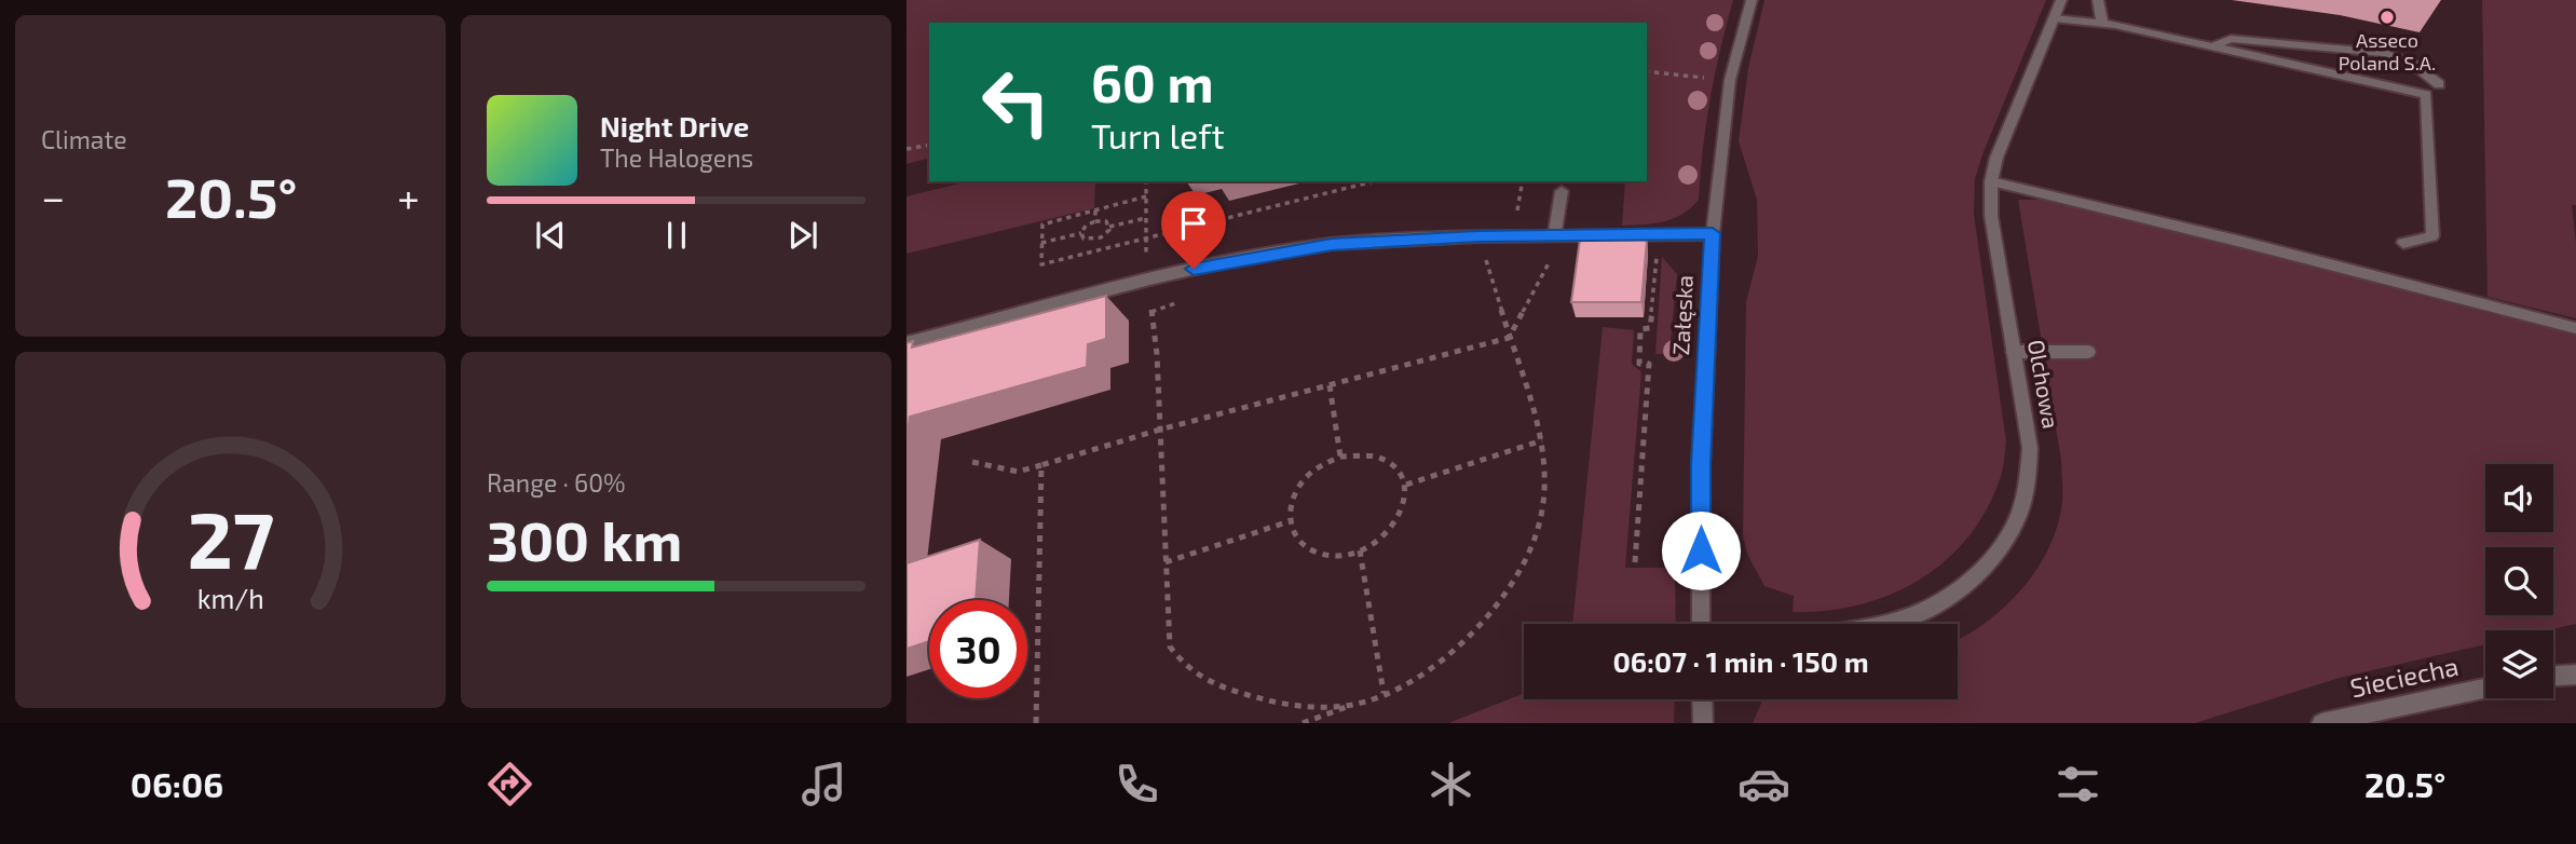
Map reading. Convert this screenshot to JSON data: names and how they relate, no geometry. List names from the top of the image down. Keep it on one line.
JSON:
{"streets":{"street":["Załęska","Olchowa","Sieciecha"]},"places":["Asseco Poland S.A."],"page":{"tile":["Climate",["Range · 60%","300 km"]],"turn":["60 m","Turn left"],"song":["Night Drive","The Halogens"],"heat":["−","20.5°","+"],"limit":"30","trip":"06:07 · 1 min · 150 m","tabs":["06:06","20.5°"],"gauge":["27","km/h"]}}
